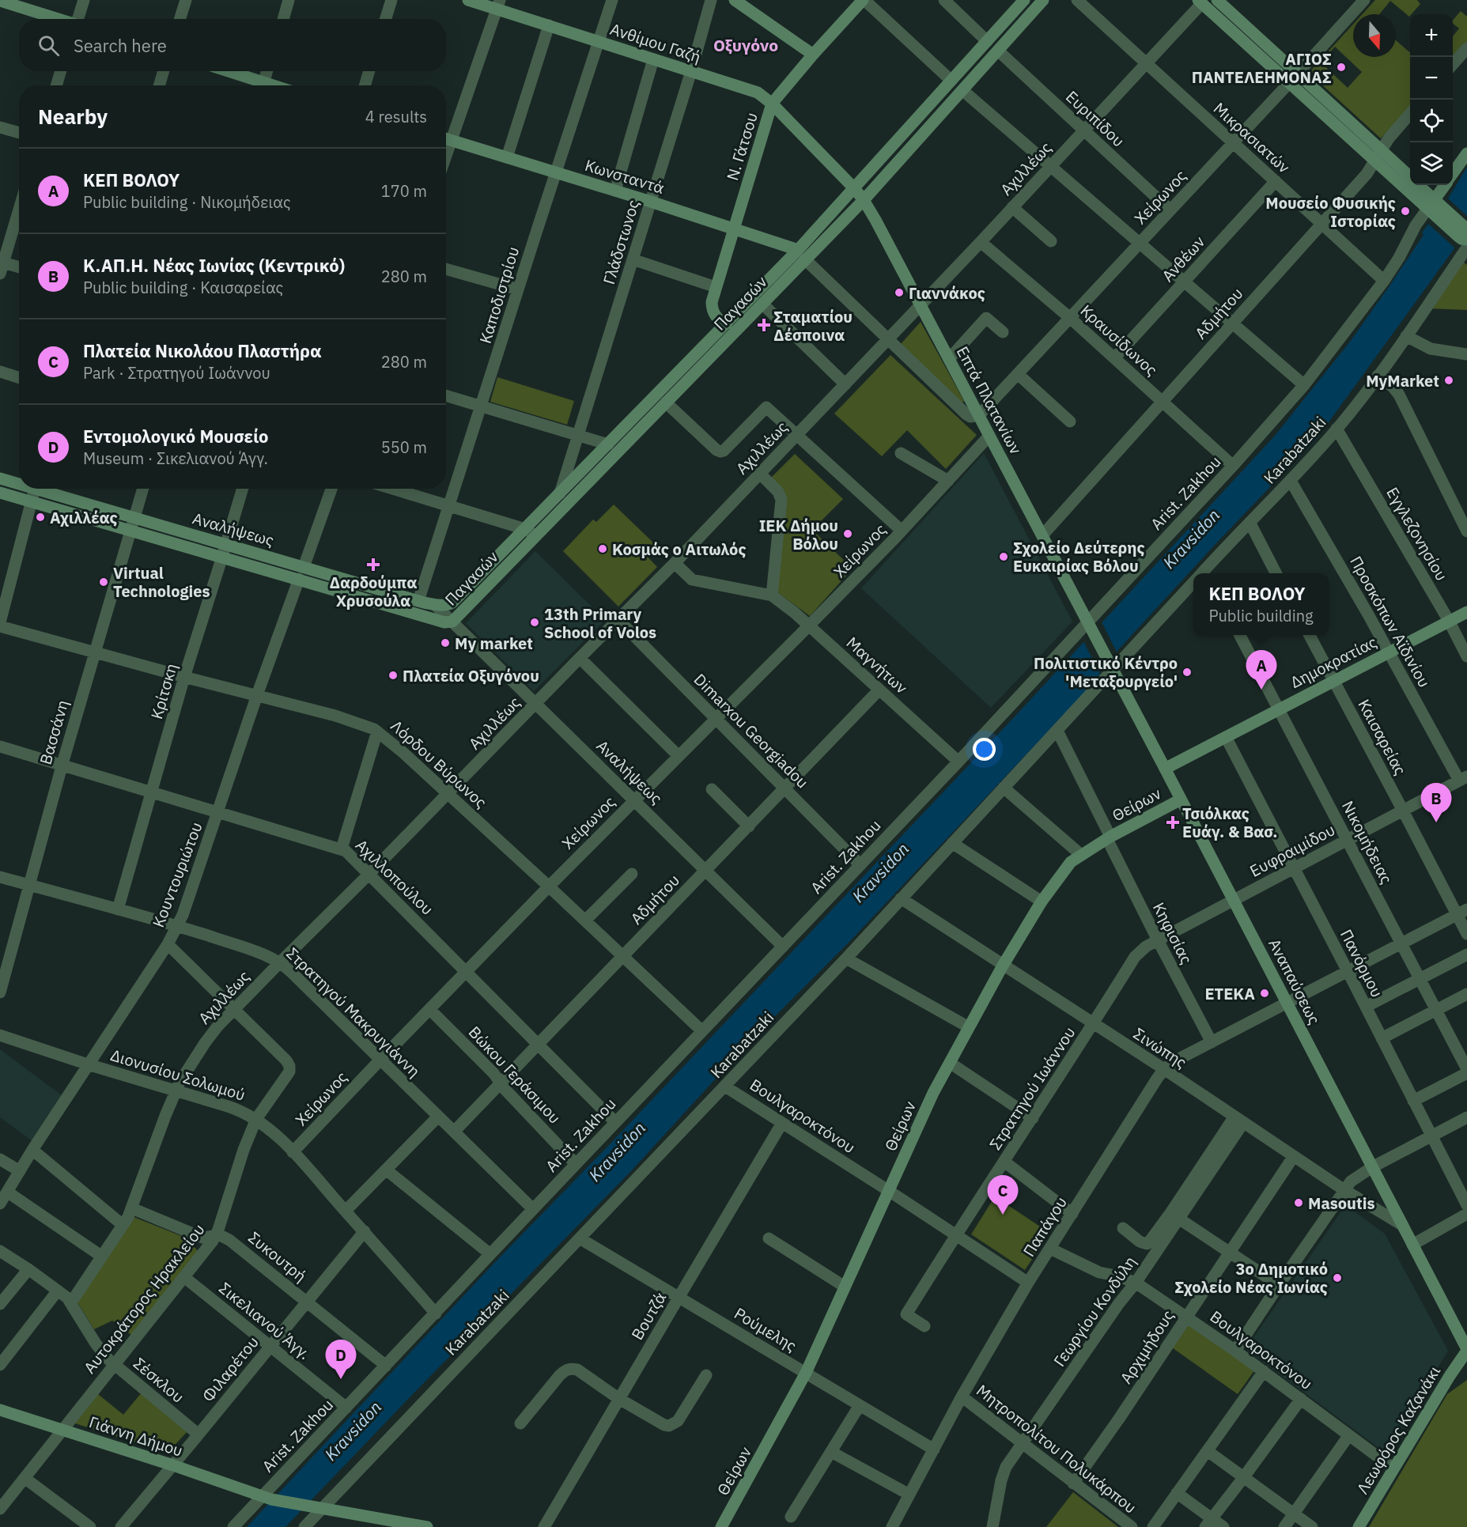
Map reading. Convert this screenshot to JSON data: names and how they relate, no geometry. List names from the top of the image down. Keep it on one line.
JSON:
{"streets":{"street":["Ανθίμου Γαζή","Ευριπίδου","Μικρασιατών","Ν. Γάτσου","Αχιλλέως","Κωνσταντά","Χείρωνος","Γλάδστωνος","Ανθέων","Καποδιστρίου","Παγασών","Αδμήτου","Κραυσίδωνος","Επτά Πλατανίων","Karabatzaki","Arist. Zakhou","Αναλήψεως","Εγγλεζονησίου","Προσκόπων Αϊδινίου","Δημοκρατίας","Μαγνήτων","Κρίτσκη","Dimarxou Georgiadou","Βασσάνη","Καισαρείας","Λόρδου Βύρωνος","Θείρων","Νικομήδειας","Ευφραιμίδου","Κουντουριώτου","Αχιλλοπούλου","Κηφισίας","Πανόρμου","Αναπαύσεως","Στρατηγού Μακρυγιάννη","Σινώπης","Διονυσίου Σολωμού","Βώκου Γεράσιμου","Στρατηγού Ιωάννου","Βουλγαροκτόνου","Παπάγου","Συκουτρή","Αυτοκράτορος Ηρακλείου","Γεωργίου Κονδύλη","Βουτζά","Σικελιανού Άγγ.","Ρούμελης","Αρχιμήδους","Φιλαρέτου","Σέσκλου","Λεωφόρος Καζανάκι","Γιάννη Δήμου","Μητροπολίτου Πολυκάρπου"]},"crossings":[["Ανθίμου Γαζή","Ν. Γάτσου"],["Ανθίμου Γαζή","Γλάδστωνος"],["Ανθίμου Γαζή","Καποδιστρίου"],["Ανθίμου Γαζή","Παγασών"],["Ανθίμου Γαζή","Επτά Πλατανίων"],["Ευριπίδου","Αχιλλέως"],["Ευριπίδου","Χείρωνος"],["Ευριπίδου","Παγασών"],["Μικρασιατών","Αχιλλέως"],["Μικρασιατών","Χείρωνος"],["Μικρασιατών","Ανθέων"],["Μικρασιατών","Αδμήτου"],["Μικρασιατών","Arist. Zakhou"],["Ν. Γάτσου","Κωνσταντά"],["Ν. Γάτσου","Παγασών"],["Αχιλλέως","Κωνσταντά"],["Αχιλλέως","Κραυσίδωνος"],["Αχιλλέως","Επτά Πλατανίων"],["Αχιλλέως","Αναλήψεως"],["Αχιλλέως","Dimarxou Georgiadou"],["Αχιλλέως","Λόρδου Βύρωνος"],["Αχιλλέως","Αχιλλοπούλου"],["Αχιλλέως","Στρατηγού Μακρυγιάννη"],["Αχιλλέως","Διονυσίου Σολωμού"],["Αχιλλέως","Συκουτρή"],["Αχιλλέως","Αυτοκράτορος Ηρακλείου"],["Αχιλλέως","Σέσκλου"],["Κωνσταντά","Χείρωνος"],["Κωνσταντά","Γλάδστωνος"],["Κωνσταντά","Καποδιστρίου"],["Κωνσταντά","Παγασών"],["Κωνσταντά","Επτά Πλατανίων"],["Χείρωνος","Κραυσίδωνος"],["Χείρωνος","Επτά Πλατανίων"],["Χείρωνος","Αναλήψεως"],["Χείρωνος","Μαγνήτων"],["Χείρωνος","Dimarxou Georgiadou"],["Χείρωνος","Λόρδου Βύρωνος"],["Χείρωνος","Αχιλλοπούλου"],["Χείρωνος","Στρατηγού Μακρυγιάννη"],["Χείρωνος","Διονυσίου Σολωμού"],["Χείρωνος","Βώκου Γεράσιμου"],["Γλάδστωνος","Παγασών"],["Ανθέων","Κραυσίδωνος"],["Καποδιστρίου","Αναλήψεως"],["Παγασών","Επτά Πλατανίων"],["Παγασών","Αναλήψεως"],["Αδμήτου","Κραυσίδωνος"],["Αδμήτου","Επτά Πλατανίων"],["Αδμήτου","Αναλήψεως"],["Αδμήτου","Μαγνήτων"],["Αδμήτου","Dimarxou Georgiadou"],["Αδμήτου","Λόρδου Βύρωνος"],["Αδμήτου","Αχιλλοπούλου"],["Αδμήτου","Στρατηγού Μακρυγιάννη"],["Αδμήτου","Βώκου Γεράσιμου"],["Κραυσίδωνος","Arist. Zakhou"],["Επτά Πλατανίων","Arist. Zakhou"],["Επτά Πλατανίων","Αναπαύσεως"],["Karabatzaki","Εγγλεζονησίου"],["Karabatzaki","Προσκόπων Αϊδινίου"],["Karabatzaki","Κηφισίας"],["Karabatzaki","Αναπαύσεως"],["Karabatzaki","Σινώπης"],["Karabatzaki","Βουλγαροκτόνου"],["Karabatzaki","Ρούμελης"],["Karabatzaki","Γιάννη Δήμου"],["Arist. Zakhou","Αναλήψεως"],["Arist. Zakhou","Μαγνήτων"],["Arist. Zakhou","Dimarxou Georgiadou"],["Arist. Zakhou","Λόρδου Βύρωνος"],["Arist. Zakhou","Αχιλλοπούλου"],["Arist. Zakhou","Αναπαύσεως"],["Arist. Zakhou","Στρατηγού Μακρυγιάννη"],["Arist. Zakhou","Διονυσίου Σολωμού"],["Arist. Zakhou","Βώκου Γεράσιμου"],["Arist. Zakhou","Συκουτρή"],["Arist. Zakhou","Σικελιανού Άγγ."],["Arist. Zakhou","Γιάννη Δήμου"],["Αναλήψεως","Κρίτσκη"],["Αναλήψεως","Βασσάνη"],["Αναλήψεως","Κουντουριώτου"],["Εγγλεζονησίου","Δημοκρατίας"],["Προσκόπων Αϊδινίου","Δημοκρατίας"],["Προσκόπων Αϊδινίου","Ευφραιμίδου"],["Δημοκρατίας","Καισαρείας"],["Δημοκρατίας","Νικομήδειας"],["Δημοκρατίας","Πανόρμου"],["Δημοκρατίας","Αναπαύσεως"],["Κρίτσκη","Λόρδου Βύρωνος"],["Κρίτσκη","Αχιλλοπούλου"],["Κρίτσκη","Στρατηγού Μακρυγιάννη"],["Βασσάνη","Λόρδου Βύρωνος"],["Βασσάνη","Αχιλλοπούλου"],["Βασσάνη","Στρατηγού Μακρυγιάννη"],["Καισαρείας","Ευφραιμίδου"],["Καισαρείας","Παπάγου"],["Λόρδου Βύρωνος","Κουντουριώτου"],["Θείρων","Κηφισίας"],["Θείρων","Αναπαύσεως"],["Θείρων","Σινώπης"],["Θείρων","Βουλγαροκτόνου"],["Θείρων","Ρούμελης"],["Νικομήδειας","Ευφραιμίδου"],["Νικομήδειας","Παπάγου"],["Ευφραιμίδου","Πανόρμου"],["Ευφραιμίδου","Αναπαύσεως"],["Ευφραιμίδου","Στρατηγού Ιωάννου"],["Κουντουριώτου","Αχιλλοπούλου"],["Κουντουριώτου","Στρατηγού Μακρυγιάννη"],["Κουντουριώτου","Διονυσίου Σολωμού"],["Κουντουριώτου","Αυτοκράτορος Ηρακλείου"],["Κηφισίας","Στρατηγού Ιωάννου"],["Κηφισίας","Παπάγου"],["Πανόρμου","Παπάγου"],["Αναπαύσεως","Σινώπης"],["Αναπαύσεως","Στρατηγού Ιωάννου"],["Αναπαύσεως","Παπάγου"],["Αναπαύσεως","Λεωφόρος Καζανάκι"],["Σινώπης","Στρατηγού Ιωάννου"],["Σινώπης","Παπάγου"],["Σινώπης","Γεωργίου Κονδύλη"],["Σινώπης","Αρχιμήδους"],["Διονυσίου Σολωμού","Αυτοκράτορος Ηρακλείου"],["Διονυσίου Σολωμού","Φιλαρέτου"],["Στρατηγού Ιωάννου","Βουλγαροκτόνου"],["Βουλγαροκτόνου","Παπάγου"],["Βουλγαροκτόνου","Γεωργίου Κονδύλη"],["Βουλγαροκτόνου","Βουτζά"],["Βουλγαροκτόνου","Αρχιμήδους"],["Βουλγαροκτόνου","Λεωφόρος Καζανάκι"],["Παπάγου","Ρούμελης"],["Παπάγου","Μητροπολίτου Πολυκάρπου"],["Συκουτρή","Αυτοκράτορος Ηρακλείου"],["Συκουτρή","Φιλαρέτου"],["Αυτοκράτορος Ηρακλείου","Σικελιανού Άγγ."],["Αυτοκράτορος Ηρακλείου","Σέσκλου"],["Αυτοκράτορος Ηρακλείου","Γιάννη Δήμου"],["Γεωργίου Κονδύλη","Μητροπολίτου Πολυκάρπου"],["Βουτζά","Ρούμελης"],["Σικελιανού Άγγ.","Φιλαρέτου"],["Αρχιμήδους","Μητροπολίτου Πολυκάρπου"],["Φιλαρέτου","Σέσκλου"],["Φιλαρέτου","Γιάννη Δήμου"]],"districts":["Οξυγόνο"],"water":["Kravsidon"],"places":{"other":["ΑΓΙΟΣ ΠΑΝΤΕΛΕΗΜΟΝΑΣ","Μουσείο Φυσικής Ιστορίας","Γιαννάκος","MyMarket","Αχιλλέας","ΙΕΚ Δήμου Βόλου","Κοσμάς ο Αιτωλός","Σχολείο Δεύτερης Ευκαιρίας Βόλου","Virtual Technologies","13th Primary School of Volos","My market","Πολιτιστικό Κέντρο 'Μεταξουργείο'","Πλατεία Οξυγόνου","ΕΤΕΚΑ","Masoutis","3ο Δημοτικό Σχολείο Νέας Ιωνίας"],"health":["Σταματίου Δέσποινα","Δαρδούμπα Χρυσούλα","Τσιόλκας Ευάγ. & Βασ."]},"north":"bottom","page":{"map_buttons":["+","−"],"search":"Search here","heading":["Nearby","4 results"],"list":[{"mark":"A","name":"ΚΕΠ ΒΟΛΟΥ","note":"Public building · Νικομήδειας","value":"170 m"},{"mark":"B","name":"Κ.ΑΠ.Η. Νέας Ιωνίας (Κεντρικό)","note":"Public building · Καισαρείας","value":"280 m"},{"mark":"C","name":"Πλατεία Νικολάου Πλαστήρα","note":"Park · Στρατηγού Ιωάννου","value":"280 m"},{"mark":"D","name":"Εντομολογικό Mουσείο","note":"Museum · Σικελιανού Άγγ.","value":"550 m"}],"popup":["ΚΕΠ ΒΟΛΟΥ","Public building"],"pins":["A","B","C","D"]}}
